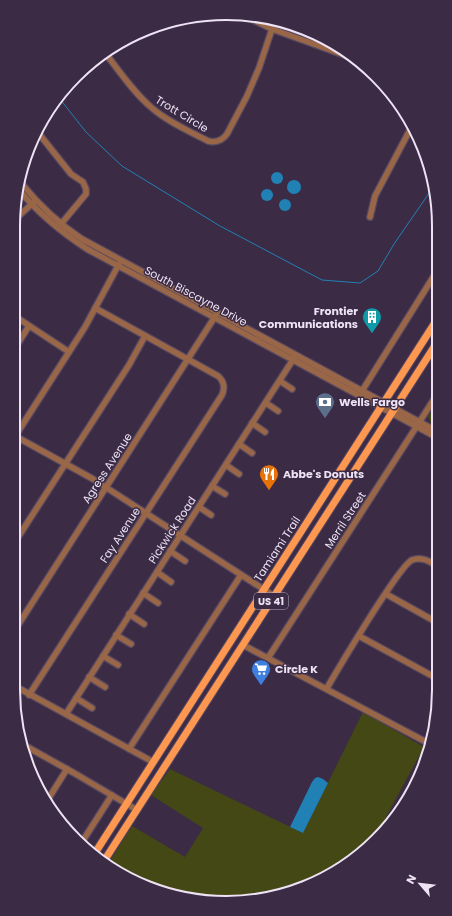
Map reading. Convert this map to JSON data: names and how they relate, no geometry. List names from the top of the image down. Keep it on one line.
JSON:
{"streets":{"main road":["Tamiami Trail","US 41"],"street":["Trott Circle","South Biscayne Drive","Agress Avenue","Merril Street","Pickwick Road","Fay Avenue"]},"crossings":[["South Biscayne Drive","Agress Avenue"],["South Biscayne Drive","Merril Street"],["South Biscayne Drive","Pickwick Road"],["South Biscayne Drive","Tamiami Trail"],["Agress Avenue","Fay Avenue"]],"places":{"building":["Frontier Communications"],"bank":["Wells Fargo"],"restaurant":["Abbe's Donuts"],"supermarket":["Circle K"]},"north":"top left"}
